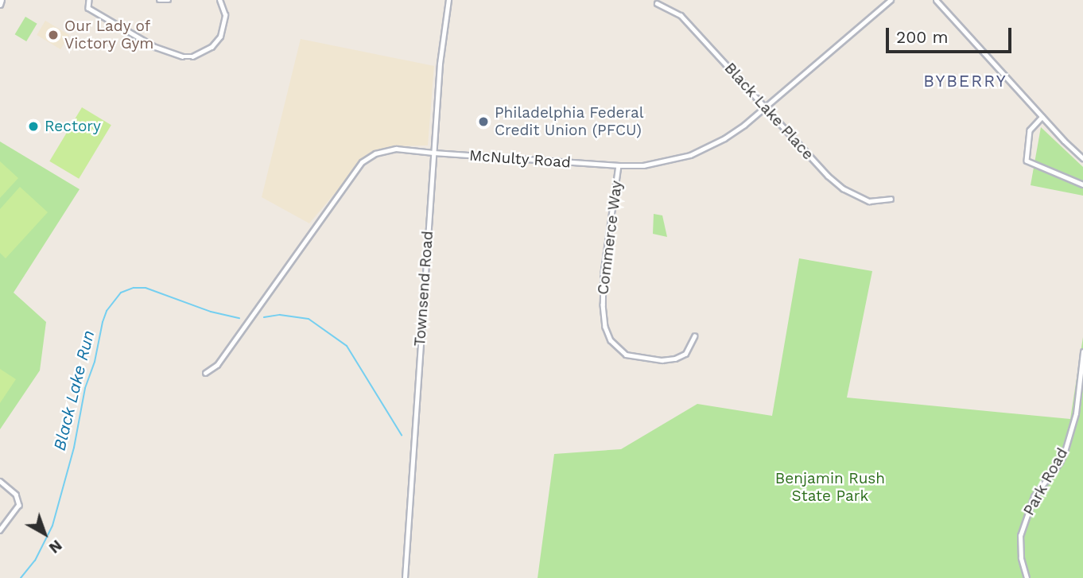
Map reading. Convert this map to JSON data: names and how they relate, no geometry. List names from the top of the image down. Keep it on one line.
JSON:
{"streets":{"street":["Black Lake Place","McNulty Road","Commerce Way","Townsend Road","Park Road"]},"crossings":[["Black Lake Place","McNulty Road"],["McNulty Road","Commerce Way"],["McNulty Road","Townsend Road"]],"districts":["BYBERRY"],"water":["Black Lake Run"],"parks":["Benjamin Rush State Park"],"places":["Our Lady of Victory Gym","Philadelphia Federal Credit Union (PFCU)","Rectory"],"scale_bar":"200 m","north":"bottom right"}
